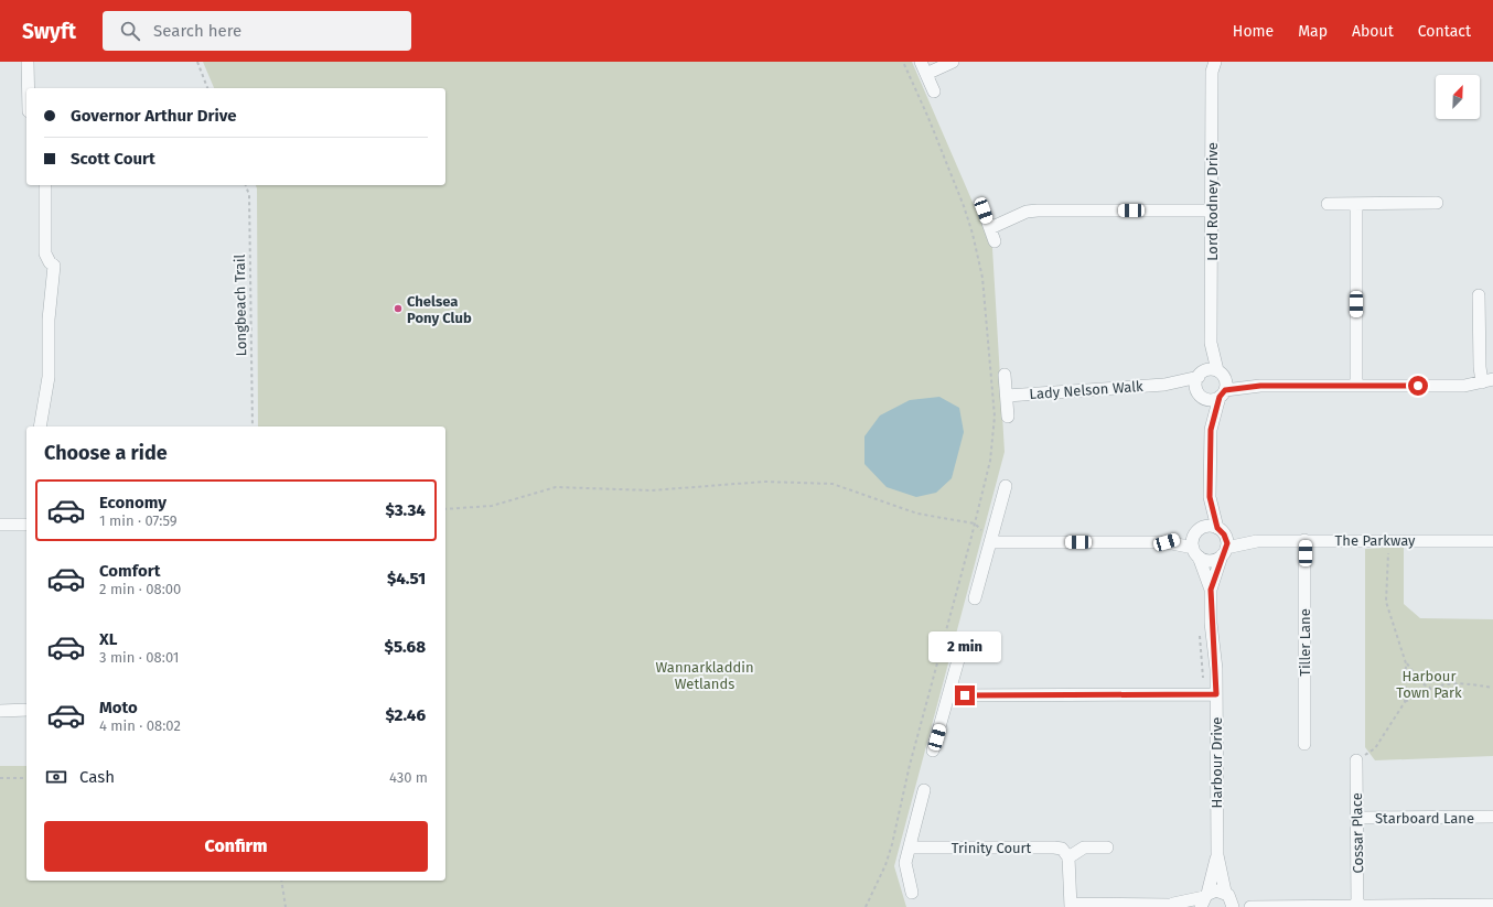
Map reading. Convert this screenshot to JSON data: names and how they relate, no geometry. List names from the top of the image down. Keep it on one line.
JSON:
{"streets":{"street":["Lord Rodney Drive","Lady Nelson Walk","The Parkway","Tiller Lane","Harbour Drive","Starboard Lane","Cossar Place","Trinity Court"],"path":["Longbeach Trail"]},"crossings":[["Lord Rodney Drive","Lady Nelson Walk"],["The Parkway","Tiller Lane"],["The Parkway","Harbour Drive"],["Starboard Lane","Cossar Place"]],"parks":["Wannarkladdin Wetlands","Harbour Town Park"],"places":["Chelsea Pony Club"],"north":"top right","page":{"header":"Swyft","search":"Search here","nav":["Home","Map","About","Contact"],"banner":["Governor Arthur Drive","Scott Court"],"heading":"Choose a ride","list":[{"name":"Economy","note":"1 min · 07:59","value":"$3.34"},{"name":"Comfort","note":"2 min · 08:00","value":"$4.51"},{"name":"XL","note":"3 min · 08:01","value":"$5.68"},{"name":"Moto","note":"4 min · 08:02","value":"$2.46"}],"bubble":"2 min","pay":["Cash","430 m"],"buttons":"Confirm"}}
